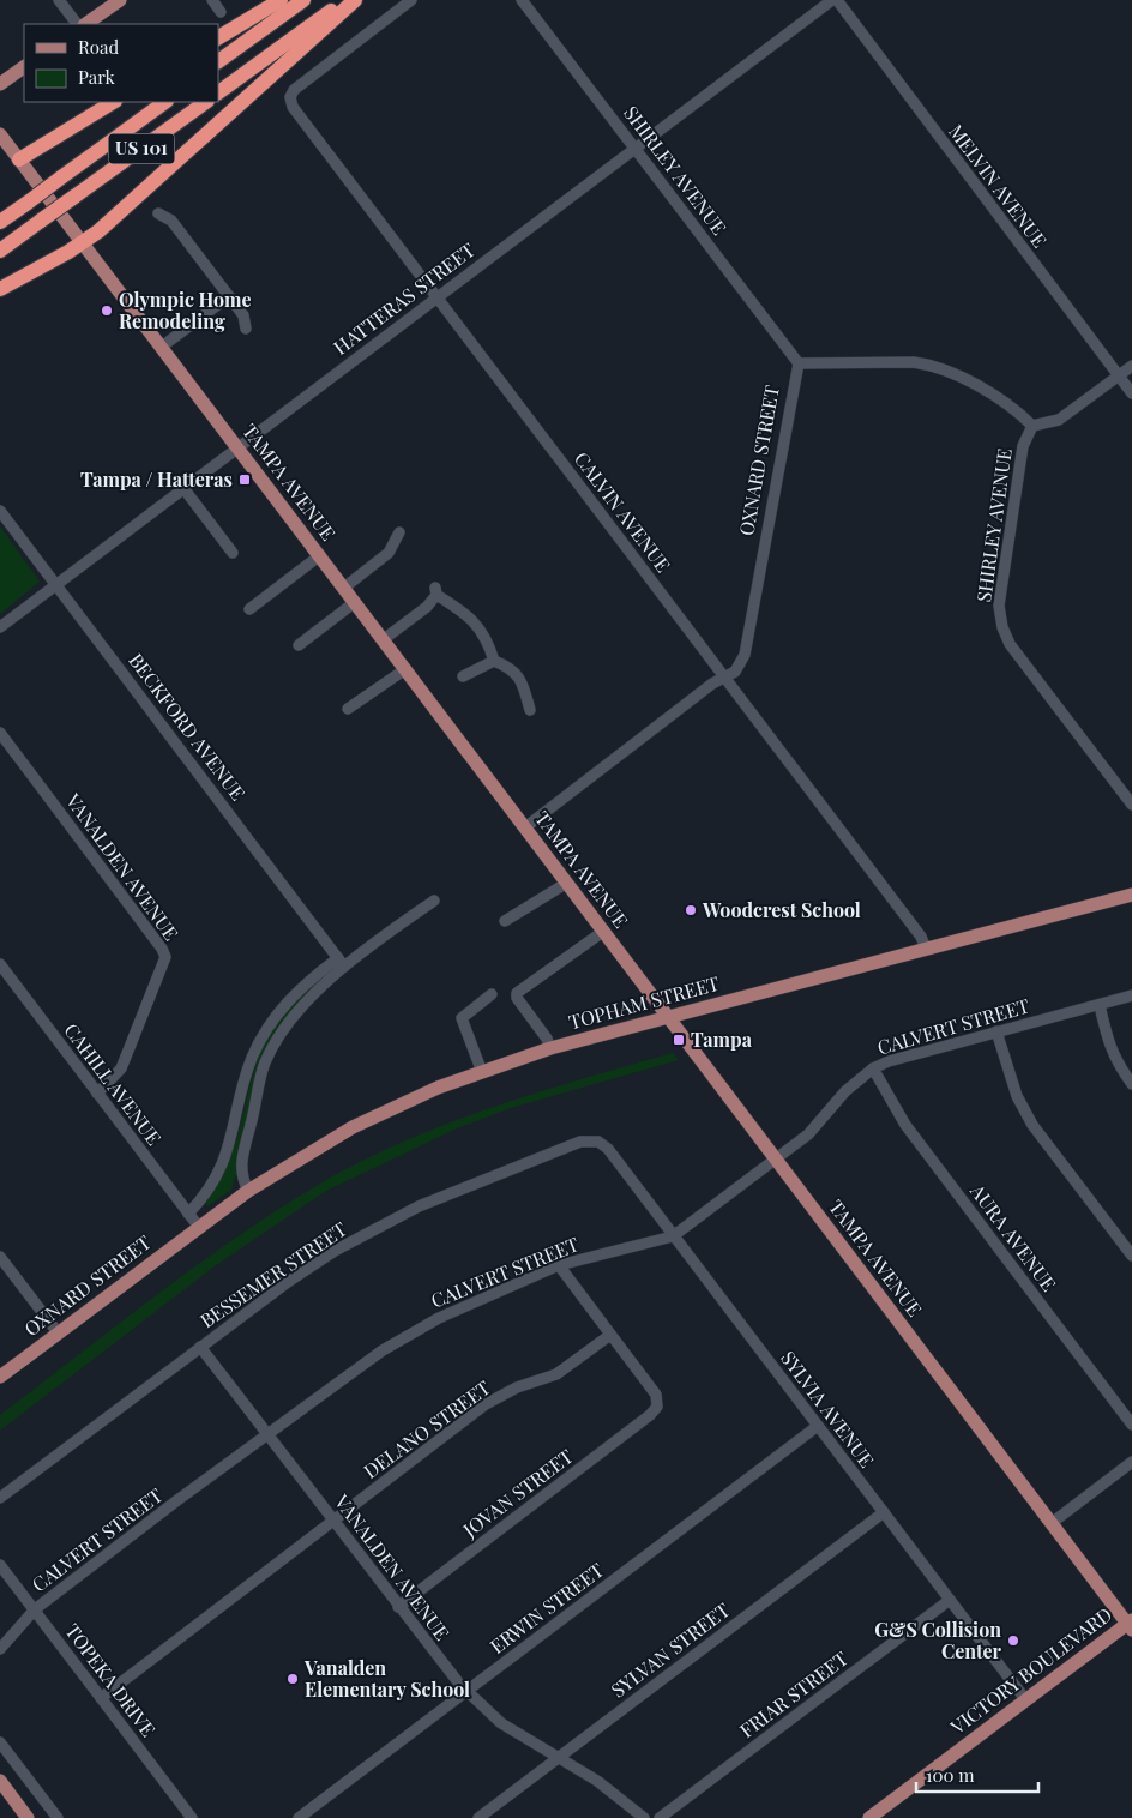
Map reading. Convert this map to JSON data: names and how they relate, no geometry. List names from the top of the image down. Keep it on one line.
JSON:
{"streets":{"highway":["US 101"],"main road":["OXNARD STREET","TAMPA AVENUE","TOPHAM STREET","VICTORY BOULEVARD"],"street":["SHIRLEY AVENUE","MELVIN AVENUE","HATTERAS STREET","CALVIN AVENUE","BECKFORD AVENUE","VANALDEN AVENUE","CALVERT STREET","CAHILL AVENUE","AURA AVENUE","BESSEMER STREET","SYLVIA AVENUE","DELANO STREET","JOVAN STREET","ERWIN STREET","SYLVAN STREET","TOPEKA DRIVE","FRIAR STREET"]},"crossings":[["SHIRLEY AVENUE","HATTERAS STREET"],["SHIRLEY AVENUE","OXNARD STREET"],["HATTERAS STREET","TAMPA AVENUE"],["HATTERAS STREET","CALVIN AVENUE"],["HATTERAS STREET","BECKFORD AVENUE"],["OXNARD STREET","TAMPA AVENUE"],["OXNARD STREET","CALVIN AVENUE"],["OXNARD STREET","TOPHAM STREET"],["OXNARD STREET","CAHILL AVENUE"],["TAMPA AVENUE","TOPHAM STREET"],["TAMPA AVENUE","CALVERT STREET"],["TAMPA AVENUE","VICTORY BOULEVARD"],["CALVIN AVENUE","TOPHAM STREET"],["VANALDEN AVENUE","CALVERT STREET"],["VANALDEN AVENUE","CAHILL AVENUE"],["VANALDEN AVENUE","BESSEMER STREET"],["VANALDEN AVENUE","DELANO STREET"],["VANALDEN AVENUE","JOVAN STREET"],["VANALDEN AVENUE","ERWIN STREET"],["VANALDEN AVENUE","SYLVAN STREET"],["TOPHAM STREET","CAHILL AVENUE"],["CALVERT STREET","AURA AVENUE"],["CALVERT STREET","SYLVIA AVENUE"],["CALVERT STREET","TOPEKA DRIVE"],["BESSEMER STREET","SYLVIA AVENUE"],["SYLVIA AVENUE","ERWIN STREET"],["SYLVIA AVENUE","SYLVAN STREET"],["SYLVIA AVENUE","VICTORY BOULEVARD"],["SYLVIA AVENUE","FRIAR STREET"],["DELANO STREET","JOVAN STREET"],["DELANO STREET","TOPEKA DRIVE"]],"places":{"other":["Olympic Home Remodeling","Woodcrest School","G&S Collision Center","Vanalden Elementary School"],"transit":["Tampa / Hatteras","Tampa"]},"legend":["Road","Park"],"scale_bar":"100 m"}
